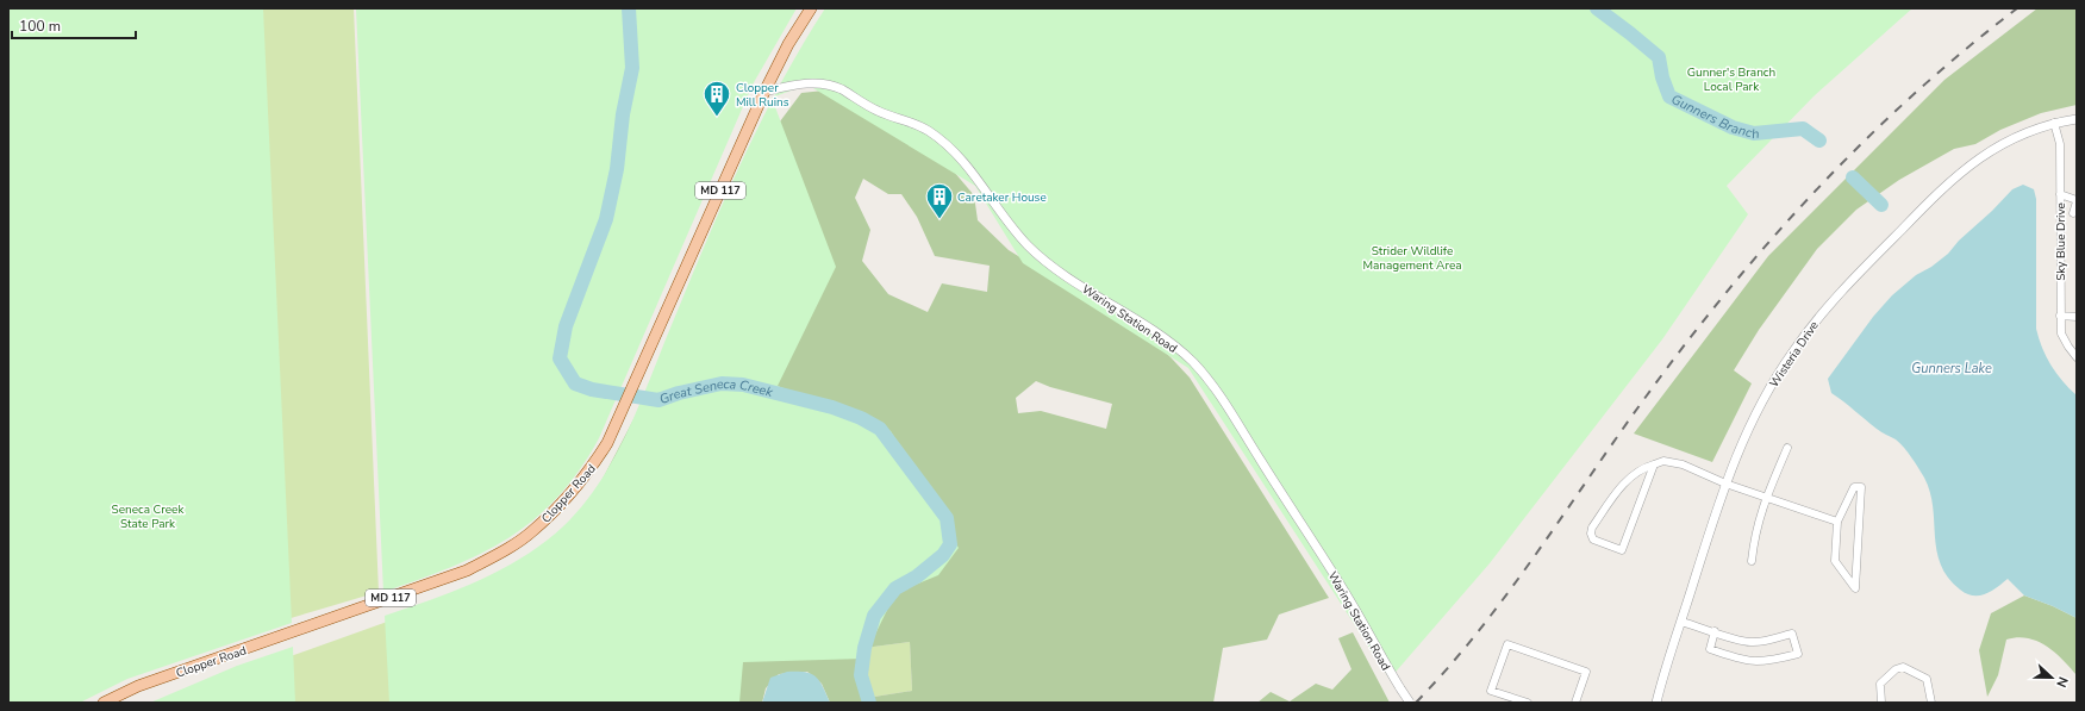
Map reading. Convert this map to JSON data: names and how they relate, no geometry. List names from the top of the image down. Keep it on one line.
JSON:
{"streets":{"main road":["MD 117","Clopper Road"],"street":["Sky Blue Drive","Waring Station Road","Wisteria Drive"]},"crossings":[["Sky Blue Drive","Wisteria Drive"],["Waring Station Road","Clopper Road"]],"water":["Gunners Branch","Gunners Lake","Great Seneca Creek"],"parks":["Gunner's Branch Local Park","Strider Wildlife Management Area","Seneca Creek State Park"],"places":{"building":["Clopper Mill Ruins","Caretaker House"]},"scale_bar":"100 m","north":"right"}
